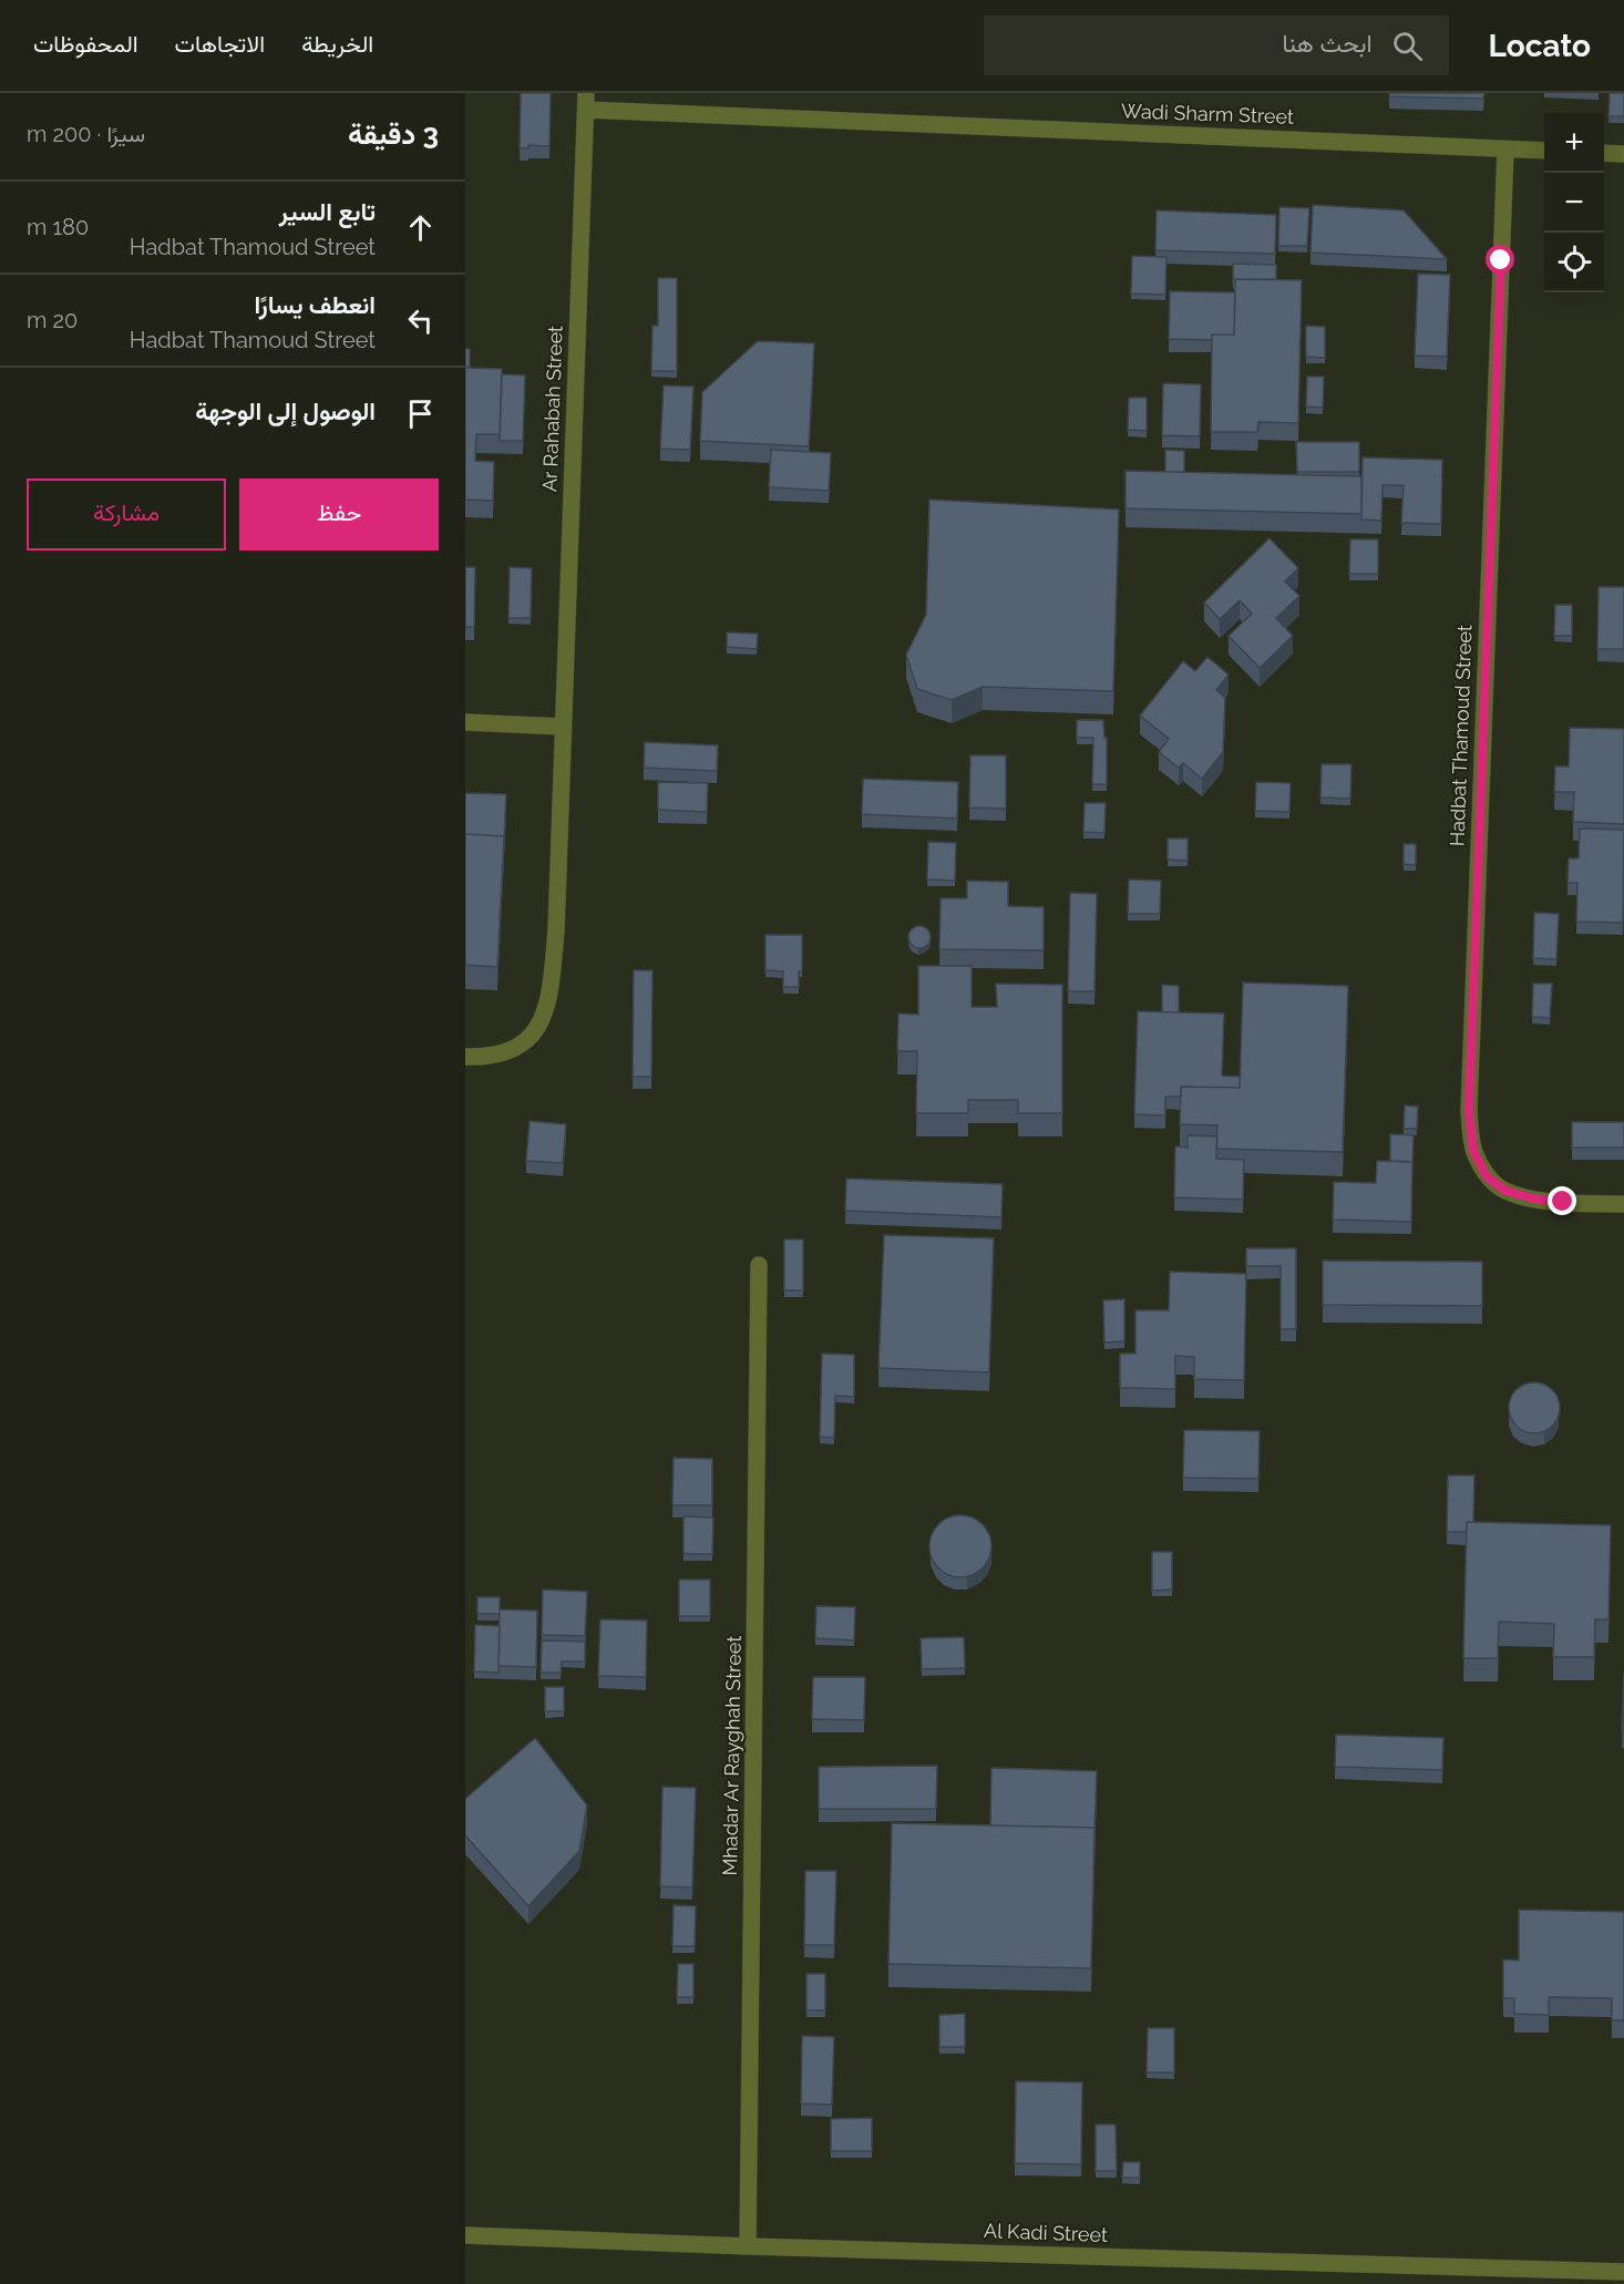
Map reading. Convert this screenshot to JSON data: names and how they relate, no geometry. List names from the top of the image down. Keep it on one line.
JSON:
{"streets":{"street":["Wadi Sharm Street","Ar Rahabah Street","Hadbat Thamoud Street","Mhadar Ar Rayghah Street","Al Kadi Street"]},"crossings":[["Wadi Sharm Street","Ar Rahabah Street"],["Wadi Sharm Street","Hadbat Thamoud Street"],["Mhadar Ar Rayghah Street","Al Kadi Street"]],"page":{"header":"Locato","search":"ابحث هنا","nav":["الخريطة","الاتجاهات","المحفوظات"],"heading":["3 دقيقة","سيرًا · 200 m"],"map_buttons":["+","−"],"list":[["تابع السير","Hadbat Thamoud Street","180 m"],["انعطف يسارًا","Hadbat Thamoud Street","20 m"],"الوصول إلى الوجهة"],"buttons":["حفظ","مشاركة"]}}
